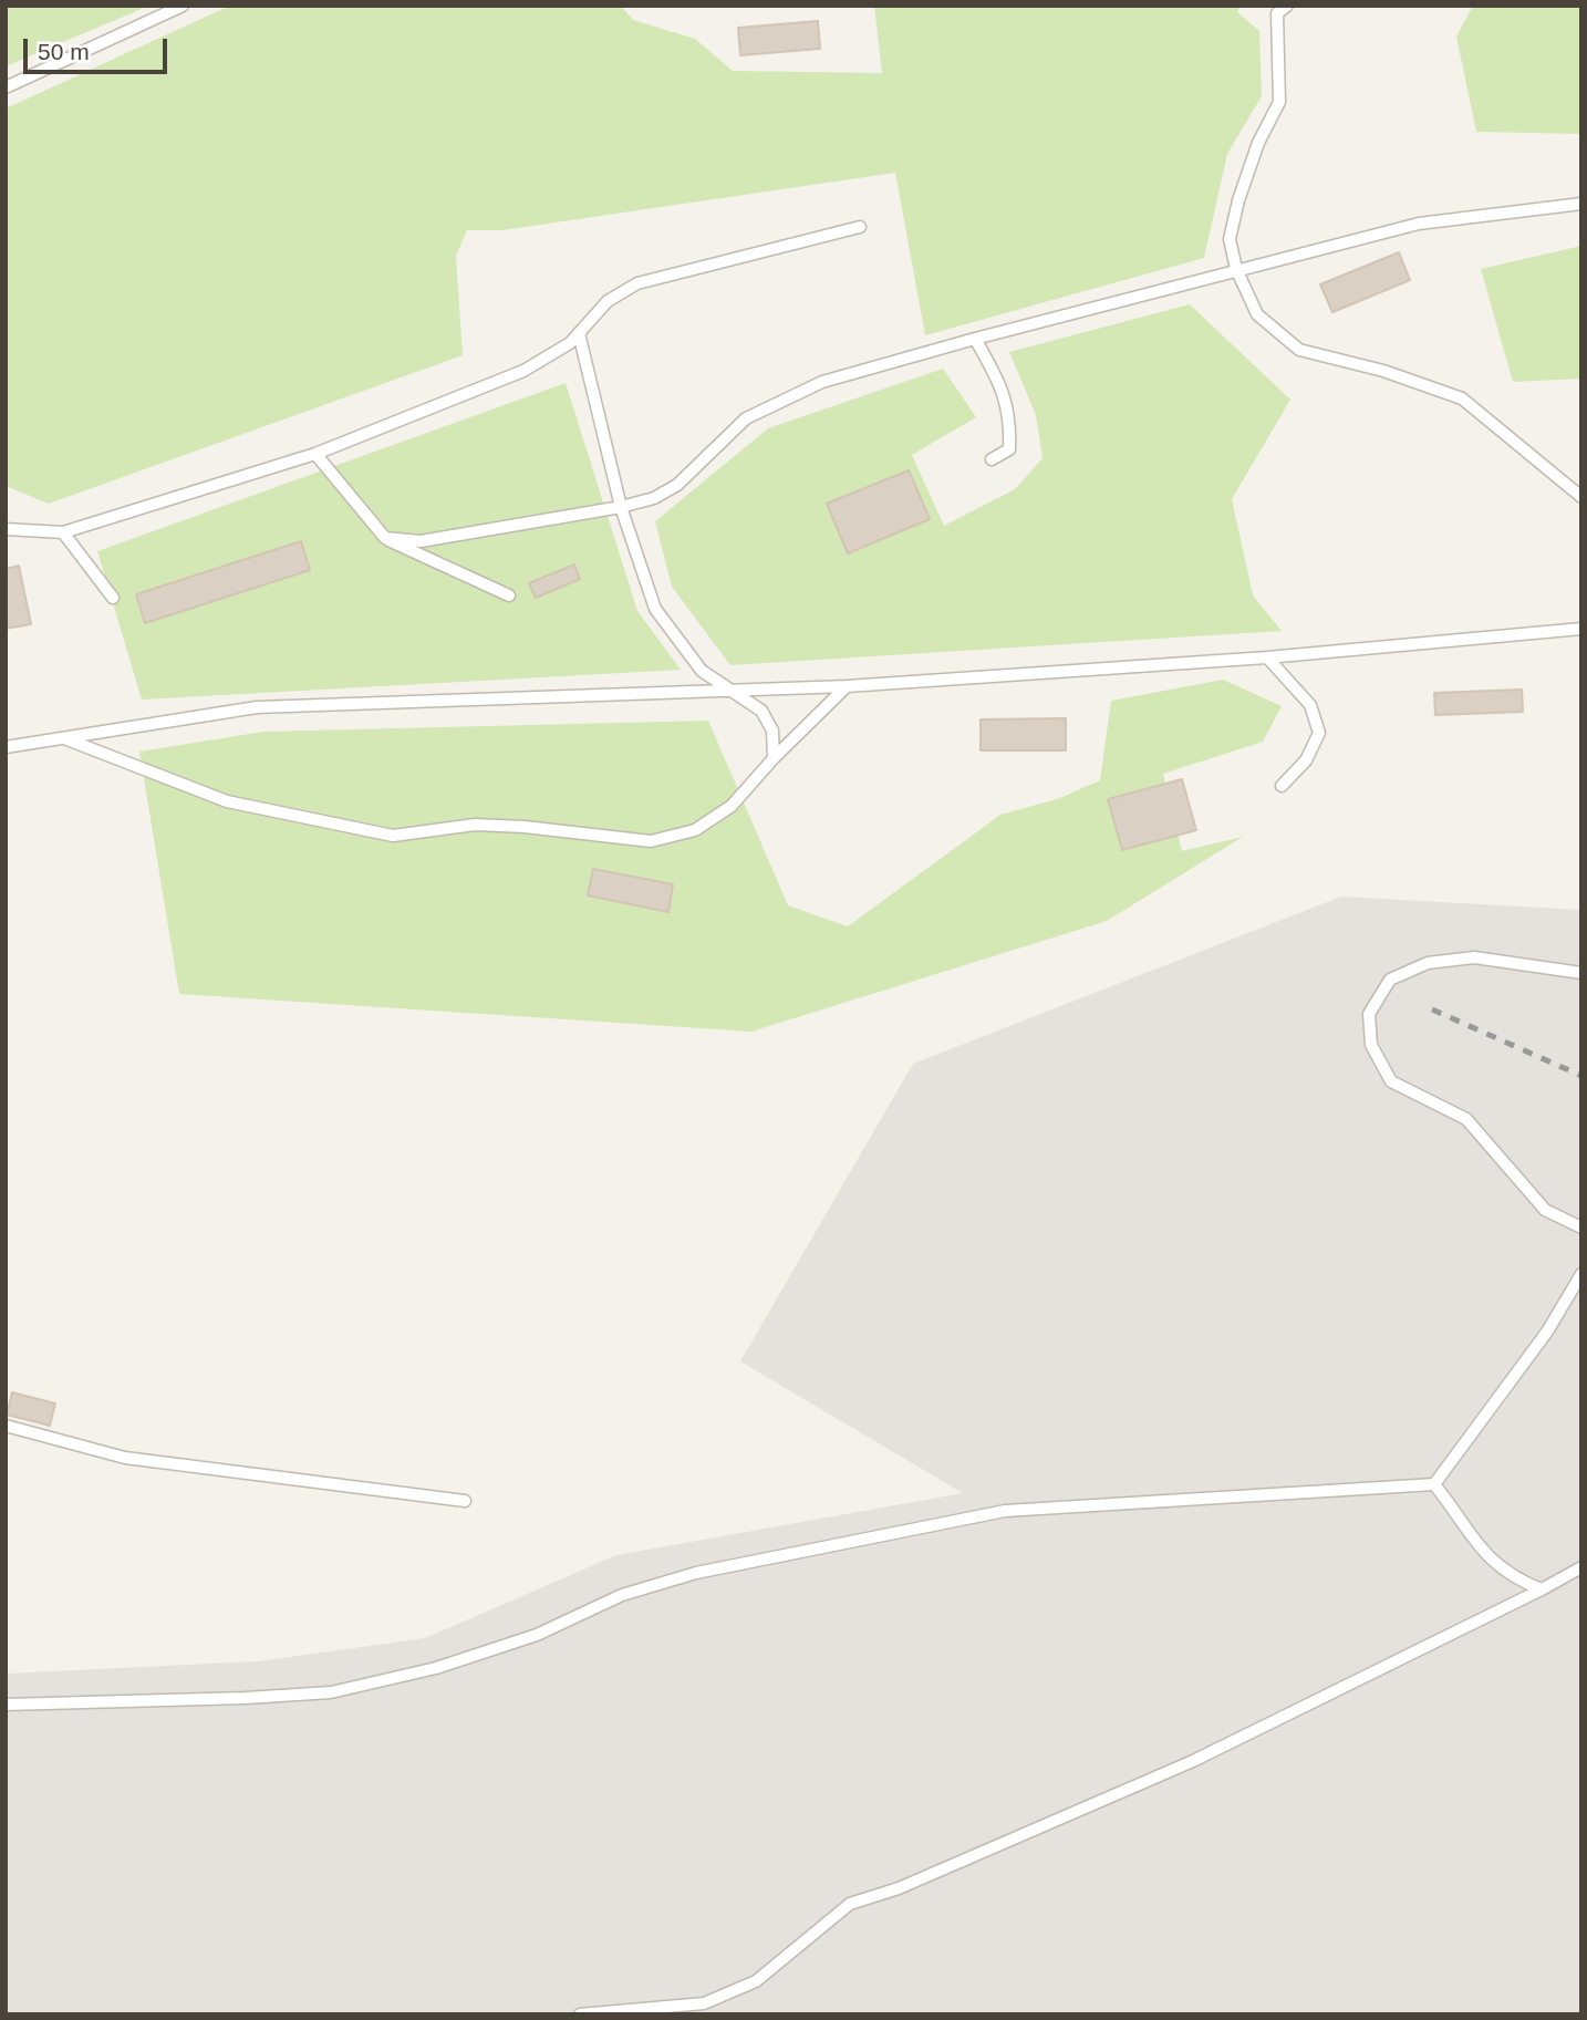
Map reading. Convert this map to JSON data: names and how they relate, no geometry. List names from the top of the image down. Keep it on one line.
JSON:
{"scale_bar":"50 m"}
